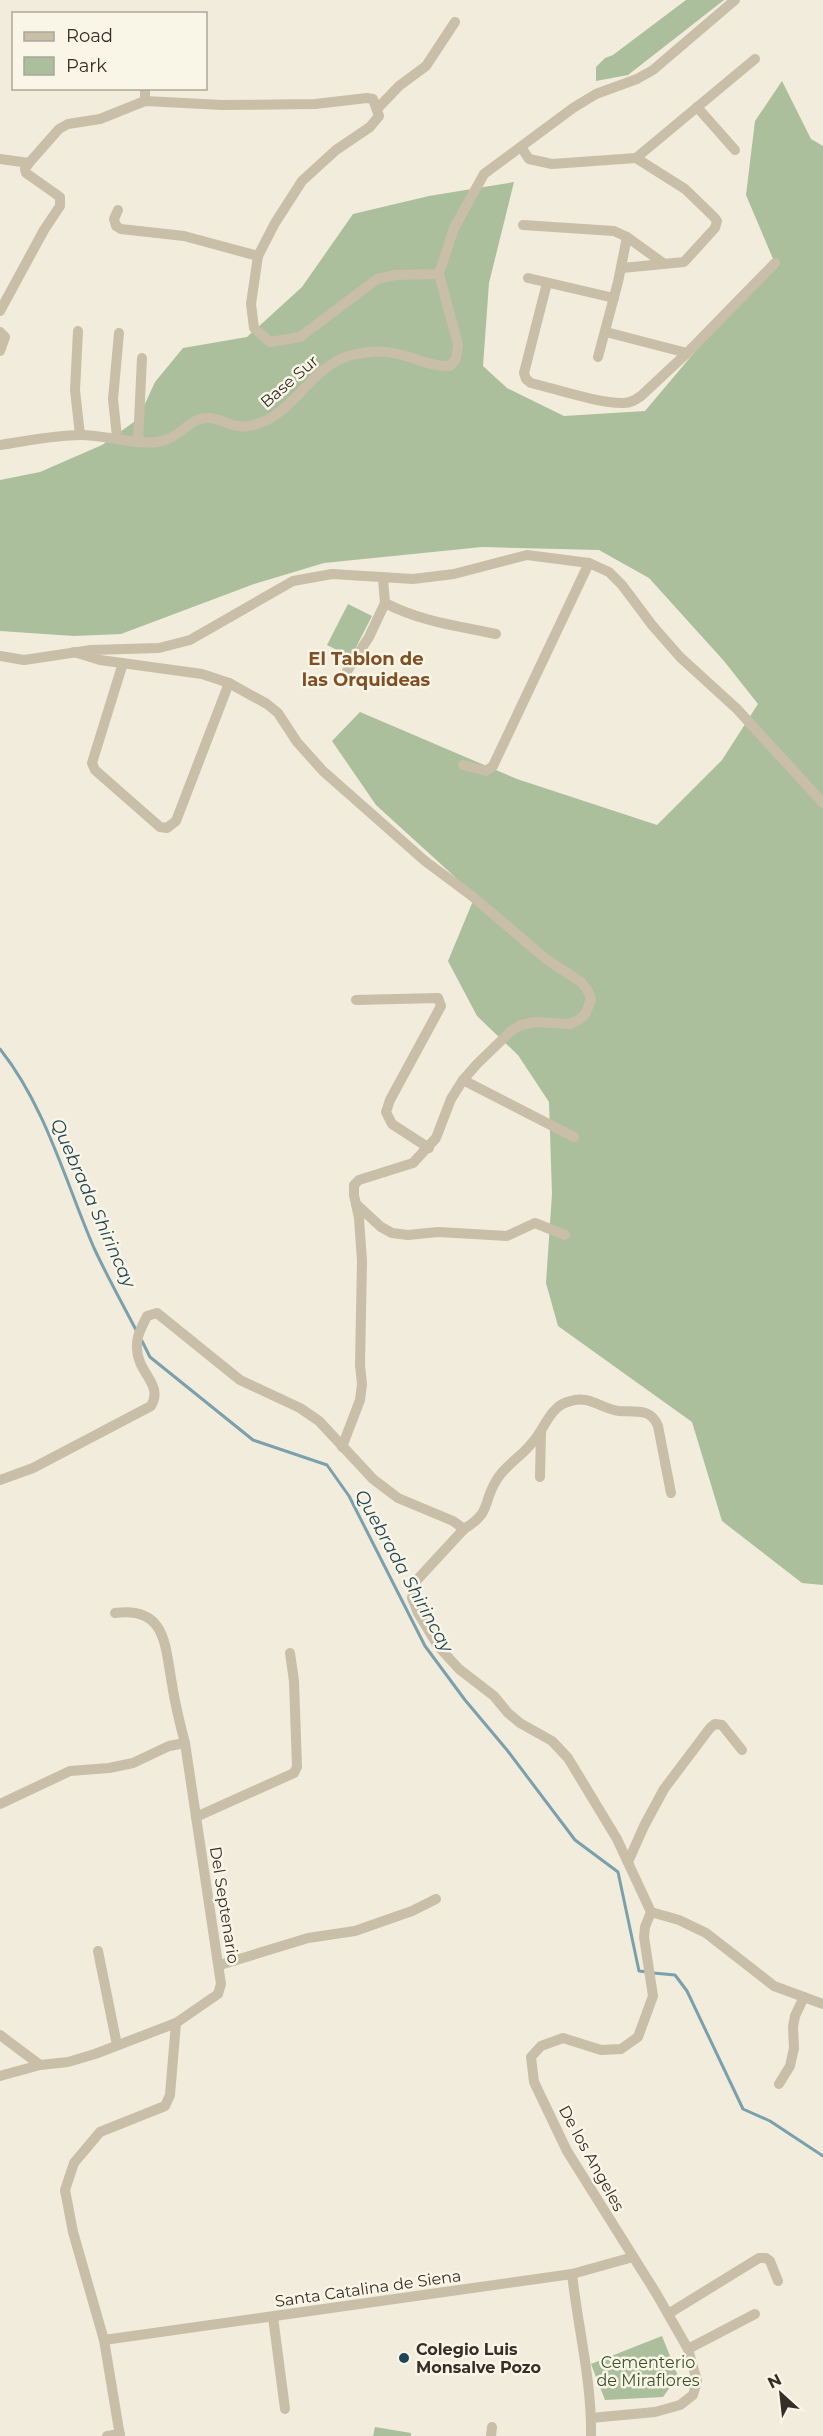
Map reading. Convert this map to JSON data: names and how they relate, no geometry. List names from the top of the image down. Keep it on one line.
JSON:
{"streets":{"street":["Base Sur","Del Septenario","De los Angeles","Santa Catalina de Siena"]},"crossings":[["De los Angeles","Santa Catalina de Siena"]],"districts":["El Tablon de las Orquideas"],"water":["Quebrada Shirincay"],"parks":["Cementerio de Miraflores"],"places":["Colegio Luis Monsalve Pozo"],"legend":["Road","Park"],"north":"top left"}
